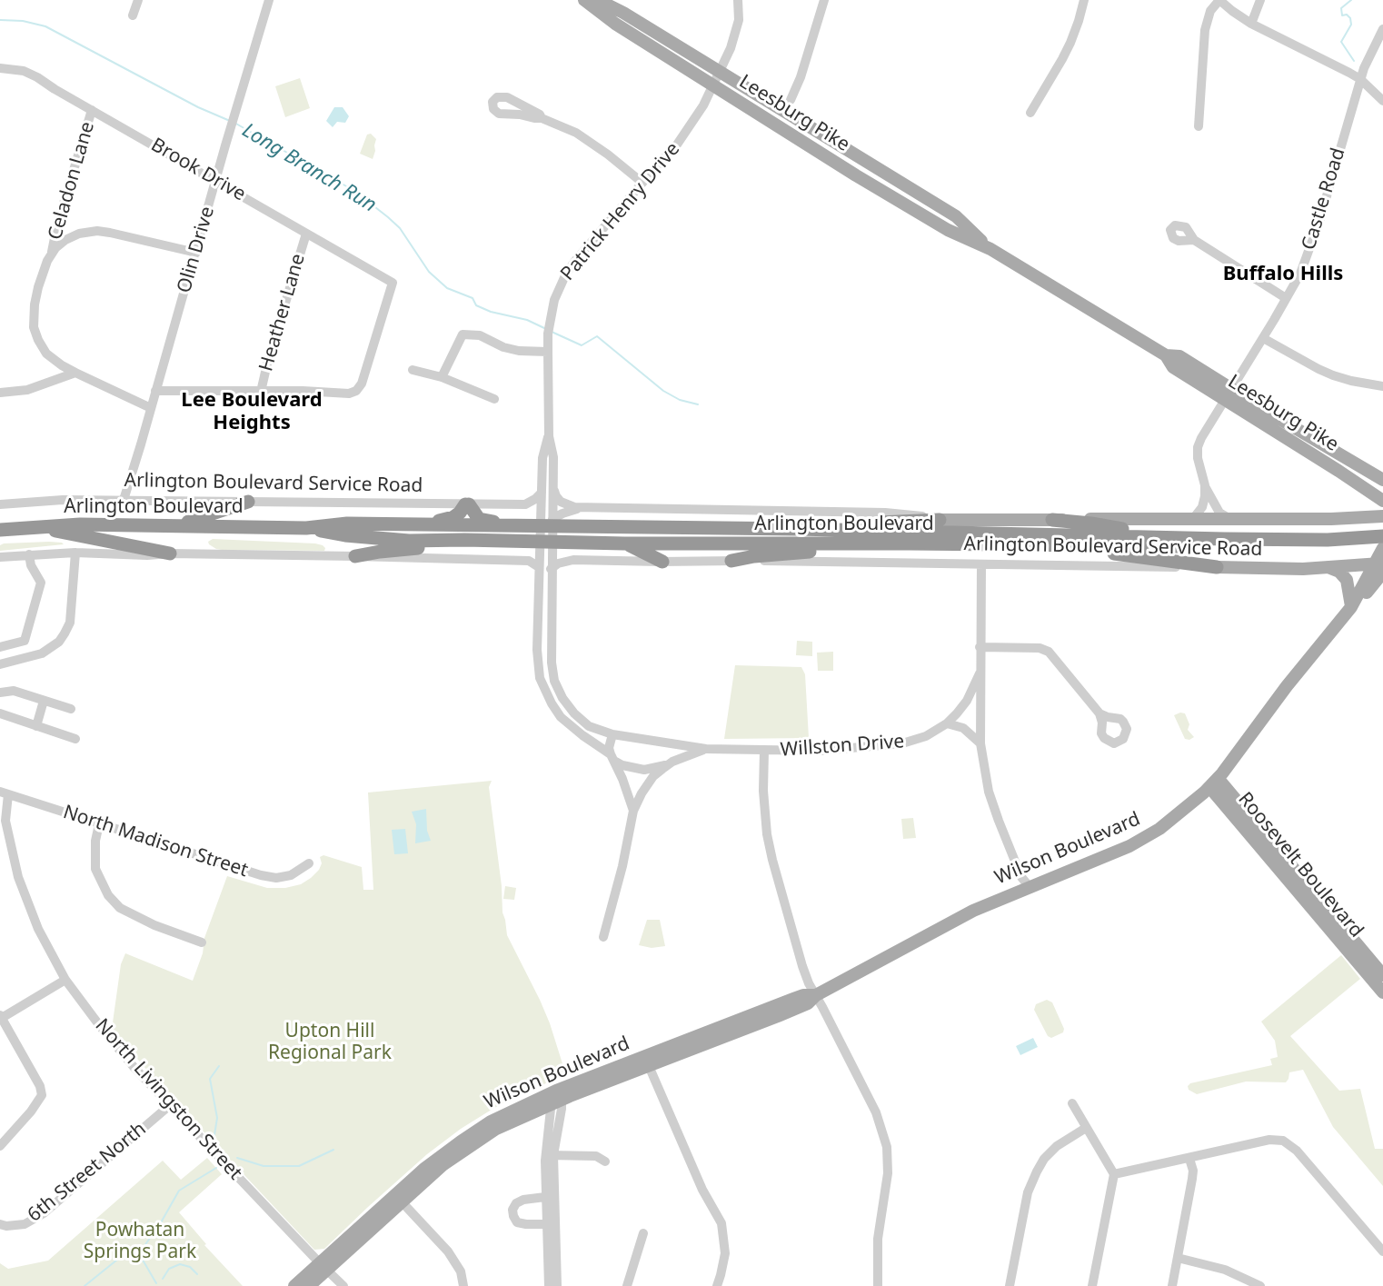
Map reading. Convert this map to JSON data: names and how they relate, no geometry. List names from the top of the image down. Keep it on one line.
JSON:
{"streets":{"highway":["Arlington Boulevard"],"main road":["Leesburg Pike","Arlington Boulevard Service Road","Wilson Boulevard","Roosevelt Boulevard"],"street":["Brook Drive","Celadon Lane","Castle Road","Patrick Henry Drive","Olin Drive","Heather Lane","Willston Drive","North Madison Street","North Livingston Street","6th Street North"]},"crossings":[["Leesburg Pike","Castle Road"],["Leesburg Pike","Patrick Henry Drive"],["Brook Drive","Celadon Lane"],["Brook Drive","Olin Drive"],["Brook Drive","Heather Lane"],["Celadon Lane","Olin Drive"],["Patrick Henry Drive","Arlington Boulevard Service Road"],["Patrick Henry Drive","Arlington Boulevard"],["Patrick Henry Drive","Willston Drive"],["Olin Drive","Arlington Boulevard Service Road"],["Arlington Boulevard Service Road","Arlington Boulevard"],["Arlington Boulevard Service Road","Wilson Boulevard"],["Arlington Boulevard","Wilson Boulevard"],["North Madison Street","North Livingston Street"],["Wilson Boulevard","Roosevelt Boulevard"],["Wilson Boulevard","North Livingston Street"],["North Livingston Street","6th Street North"]],"districts":["Buffalo Hills","Lee Boulevard Heights"],"water":["Long Branch Run"],"parks":["Upton Hill Regional Park","Powhatan Springs Park"]}
